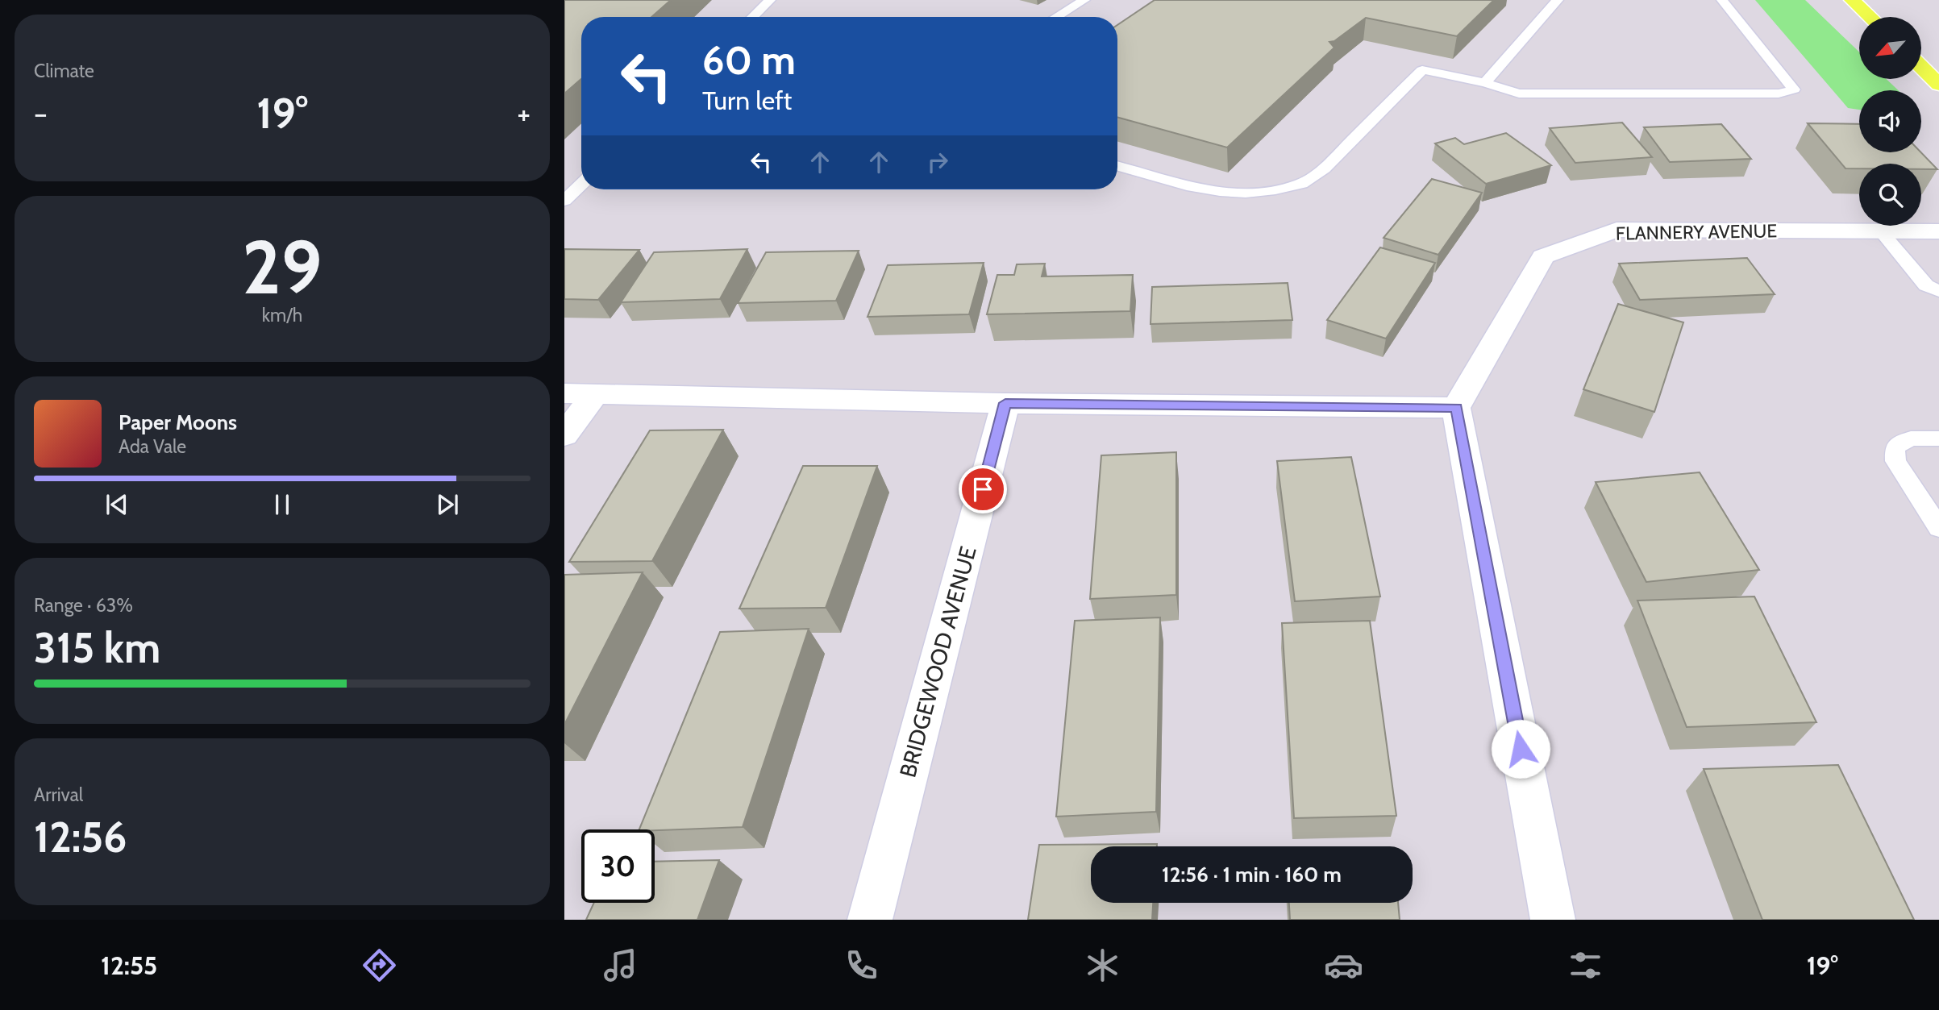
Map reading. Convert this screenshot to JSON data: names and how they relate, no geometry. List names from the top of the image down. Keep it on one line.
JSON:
{"streets":{"street":["FLANNERY AVENUE","BRIDGEWOOD AVENUE"]},"north":"bottom left","page":{"tile":["Climate",["29","km/h"],["Range · 63%","315 km"],["Arrival","12:56"]],"turn":["60 m","Turn left"],"heat":["−","19°","+"],"song":["Paper Moons","Ada Vale"],"limit":"30","trip":"12:56 · 1 min · 160 m","tabs":["12:55","19°"]}}
